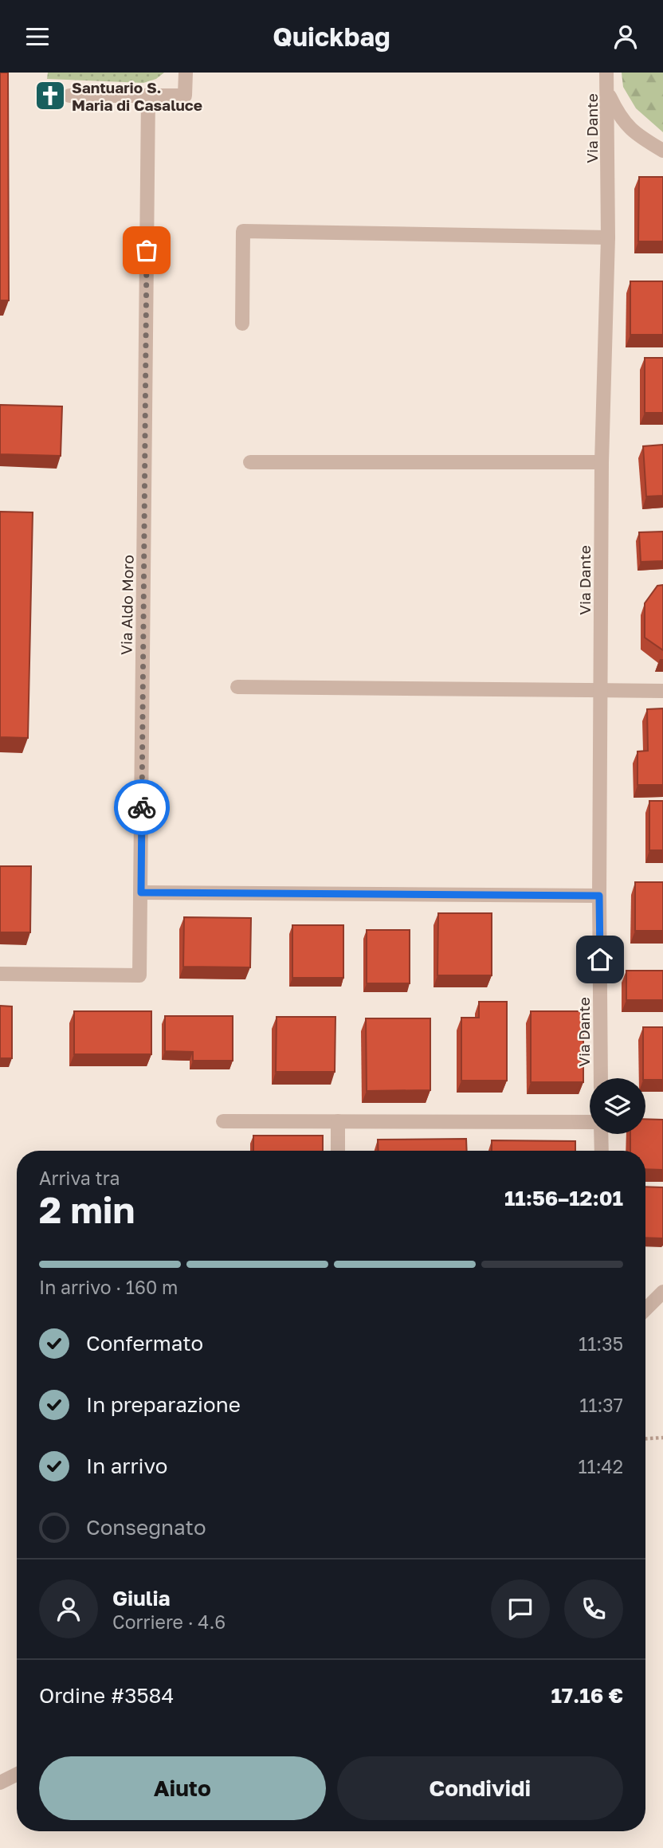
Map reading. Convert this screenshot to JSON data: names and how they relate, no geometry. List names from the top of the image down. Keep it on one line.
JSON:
{"streets":{"street":["Via Dante","Via Aldo Moro"]},"places":{"church":["Santuario S. Maria di Casaluce"]},"page":{"header":"Quickbag","heading":["2 min","Arriva tra","11:56–12:01"],"panel":["Giulia","Corriere · 4.6","Ordine #3584","17.16 €"],"bar":"In arrivo · 160 m","list":[["Confermato","11:35"],["In preparazione","11:37"],["In arrivo","11:42"],"Consegnato"],"buttons":["Aiuto","Condividi"]}}
